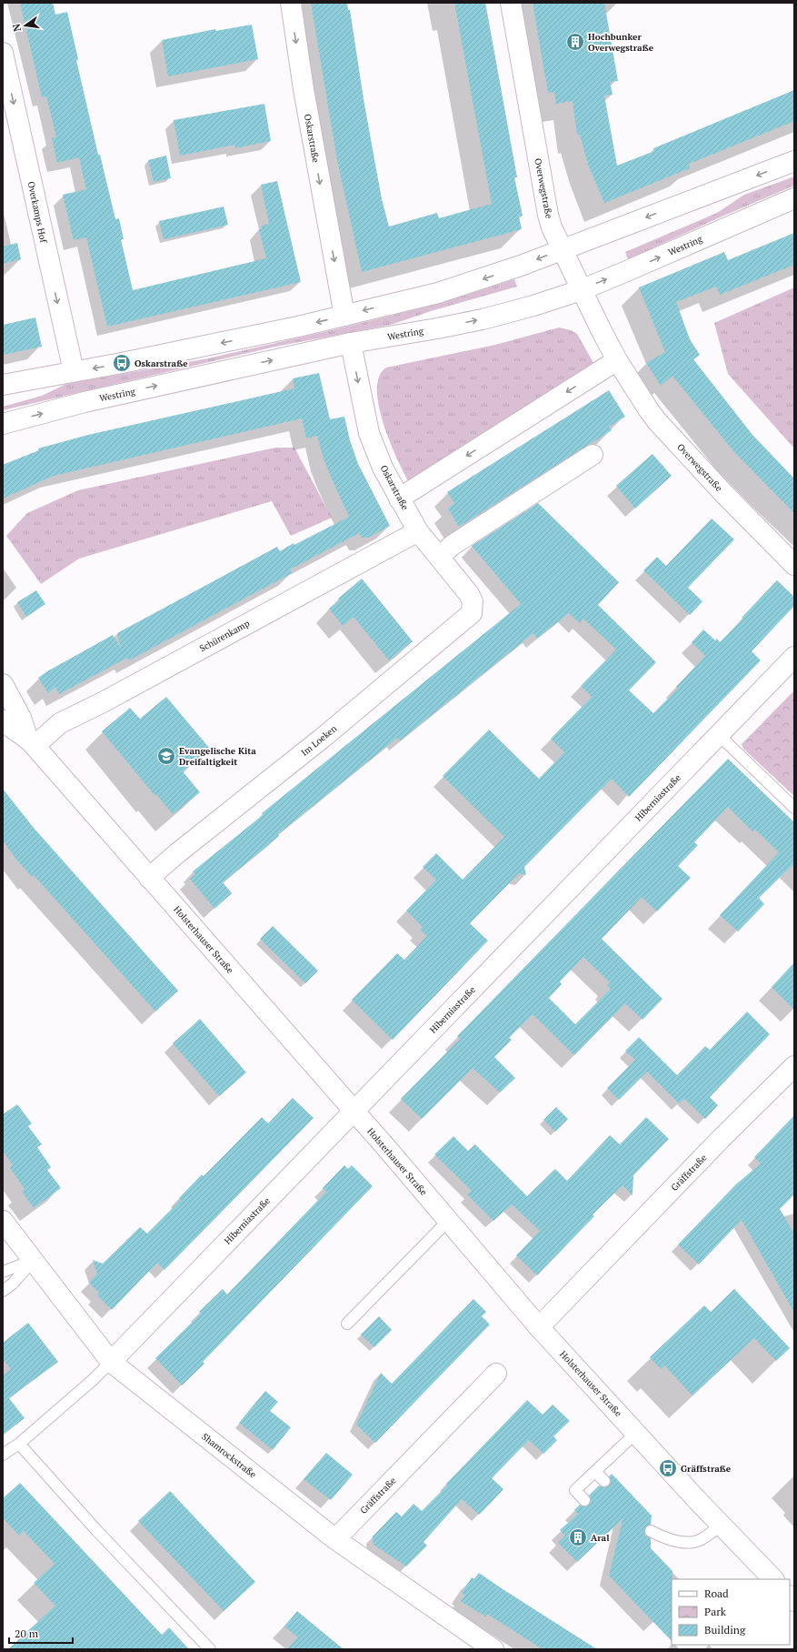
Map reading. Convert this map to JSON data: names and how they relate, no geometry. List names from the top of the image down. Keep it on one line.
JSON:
{"streets":{"street":["Oskarstraße","Overwegstraße","Overkamps Hof","Westring","Schürenkamp","Im Loeken","Hiberniastraße","Holsterhauser Straße","Gräffstraße","Shamrockstraße"]},"crossings":[["Oskarstraße","Westring"],["Oskarstraße","Schürenkamp"],["Oskarstraße","Im Loeken"],["Overwegstraße","Westring"],["Schürenkamp","Holsterhauser Straße"],["Im Loeken","Holsterhauser Straße"],["Hiberniastraße","Holsterhauser Straße"],["Hiberniastraße","Shamrockstraße"],["Holsterhauser Straße","Gräffstraße"],["Gräffstraße","Shamrockstraße"]],"one_way":["Oskarstraße","Overkamps Hof"],"places":{"building":["Hochbunker Overwegstraße","Aral"],"bus stop":["Oskarstraße","Gräffstraße"],"school or university":["Evangelische Kita Dreifaltigkeit"]},"legend":["Road","Park","Building"],"scale_bar":"20 m","north":"left"}
